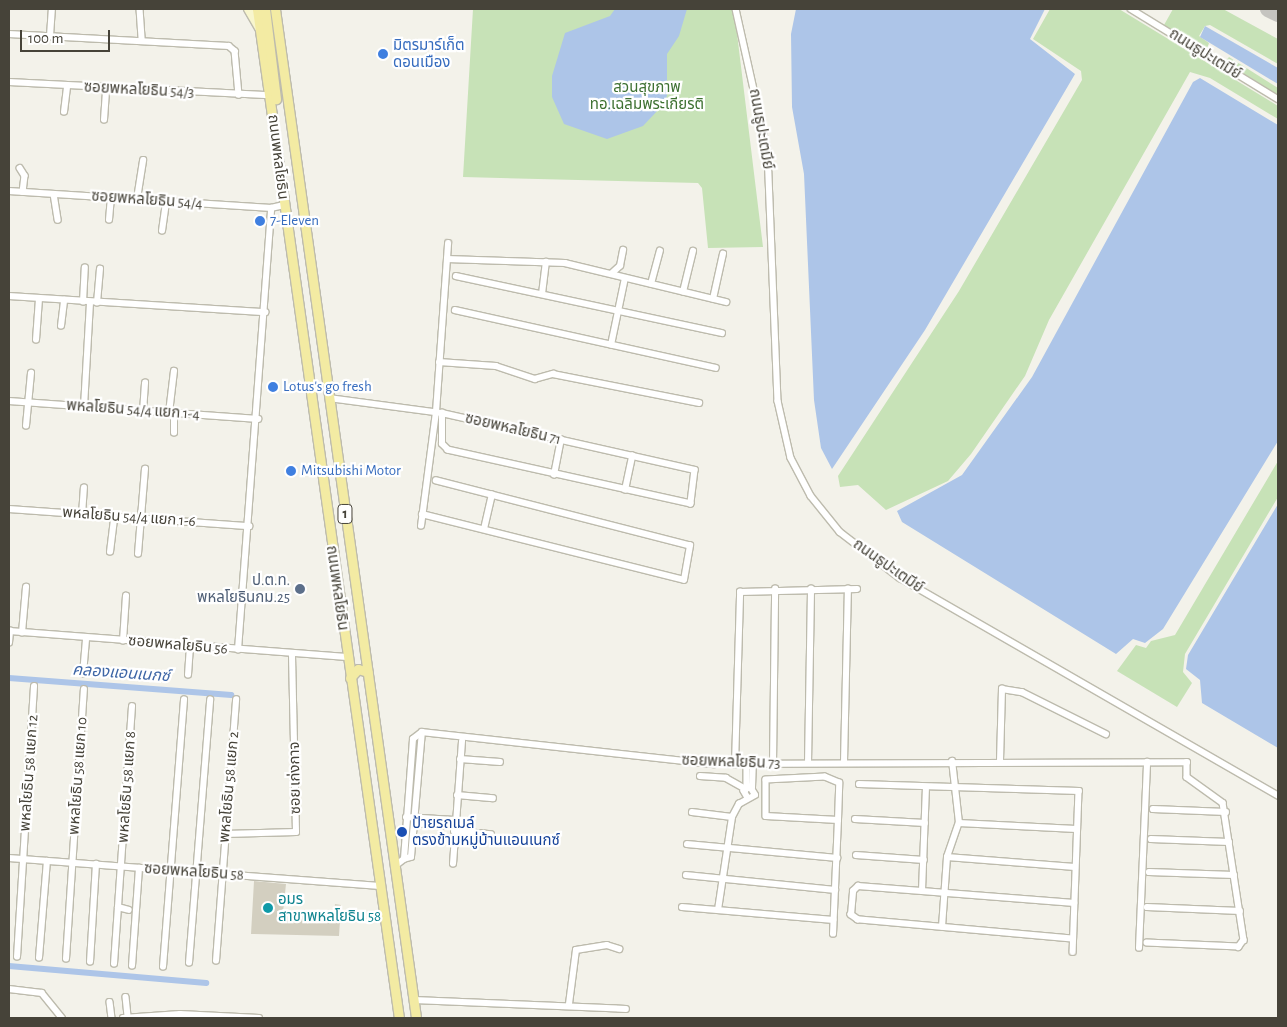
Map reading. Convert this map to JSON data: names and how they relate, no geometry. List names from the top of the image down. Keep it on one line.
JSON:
{"streets":{"main road":["ถนนพหลโยธิน","1"],"street":["ถนนธูปะเตมีย์","ซอยพหลโยธิน 54/3","ซอยพหลโยธิน 54/4","พหลโยธิน 54/4 แยก 1-4","ซอยพหลโยธิน 71","พหลโยธิน 54/4 แยก 1-6","ซอยพหลโยธิน 56","ซอยพหลโยธิน 73","พหลโยธิน 58 แยก 12","พหลโยธิน 58 แยก 10","ซอย เก่งกาจ","พหลโยธิน 58 แยก 8","พหลโยธิน 58 แยก 2","ซอยพหลโยธิน 58"]},"crossings":[["ซอยพหลโยธิน 54/3","ถนนพหลโยธิน"],["ถนนพหลโยธิน","ซอยพหลโยธิน 54/4"],["ถนนพหลโยธิน","ซอยพหลโยธิน 71"],["ถนนพหลโยธิน","ซอยพหลโยธิน 56"],["ถนนพหลโยธิน","ซอยพหลโยธิน 58"],["ซอยพหลโยธิน 56","ซอย เก่งกาจ"],["พหลโยธิน 58 แยก 12","ซอยพหลโยธิน 58"],["พหลโยธิน 58 แยก 10","ซอยพหลโยธิน 58"],["ซอย เก่งกาจ","พหลโยธิน 58 แยก 2"],["พหลโยธิน 58 แยก 8","ซอยพหลโยธิน 58"],["พหลโยธิน 58 แยก 2","ซอยพหลโยธิน 58"]],"water":["คลองแอนเนกซ์"],"parks":["สวนสุขภาพ ทอ.เฉลิมพระเกียรติ"],"places":["มิตรมาร์เก็ต ดอนเมือง","7-Eleven","Lotus's go fresh","Mitsubishi Motor","ป.ต.ท. พหลโยธินกม.25","ป้ายรถเมล์ ตรงข้ามหมู่บ้านแอนเนกซ์","อมร สาขาพหลโยธิน 58"],"scale_bar":"100 m"}
